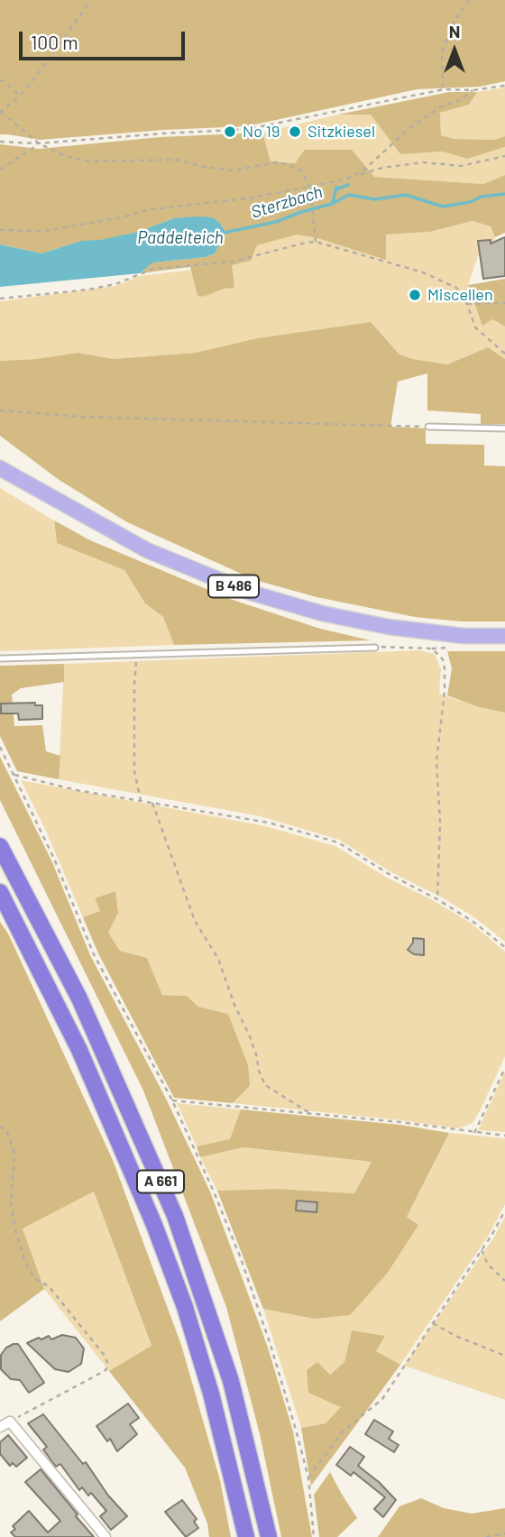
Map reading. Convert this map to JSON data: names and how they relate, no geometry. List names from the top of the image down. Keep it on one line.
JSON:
{"streets":{"highway":["A 661"],"main road":["B 486"]},"water":["Sterzbach","Paddelteich"],"places":["No 19","Sitzkiesel","Miscellen"],"scale_bar":"100 m","north":"top"}
